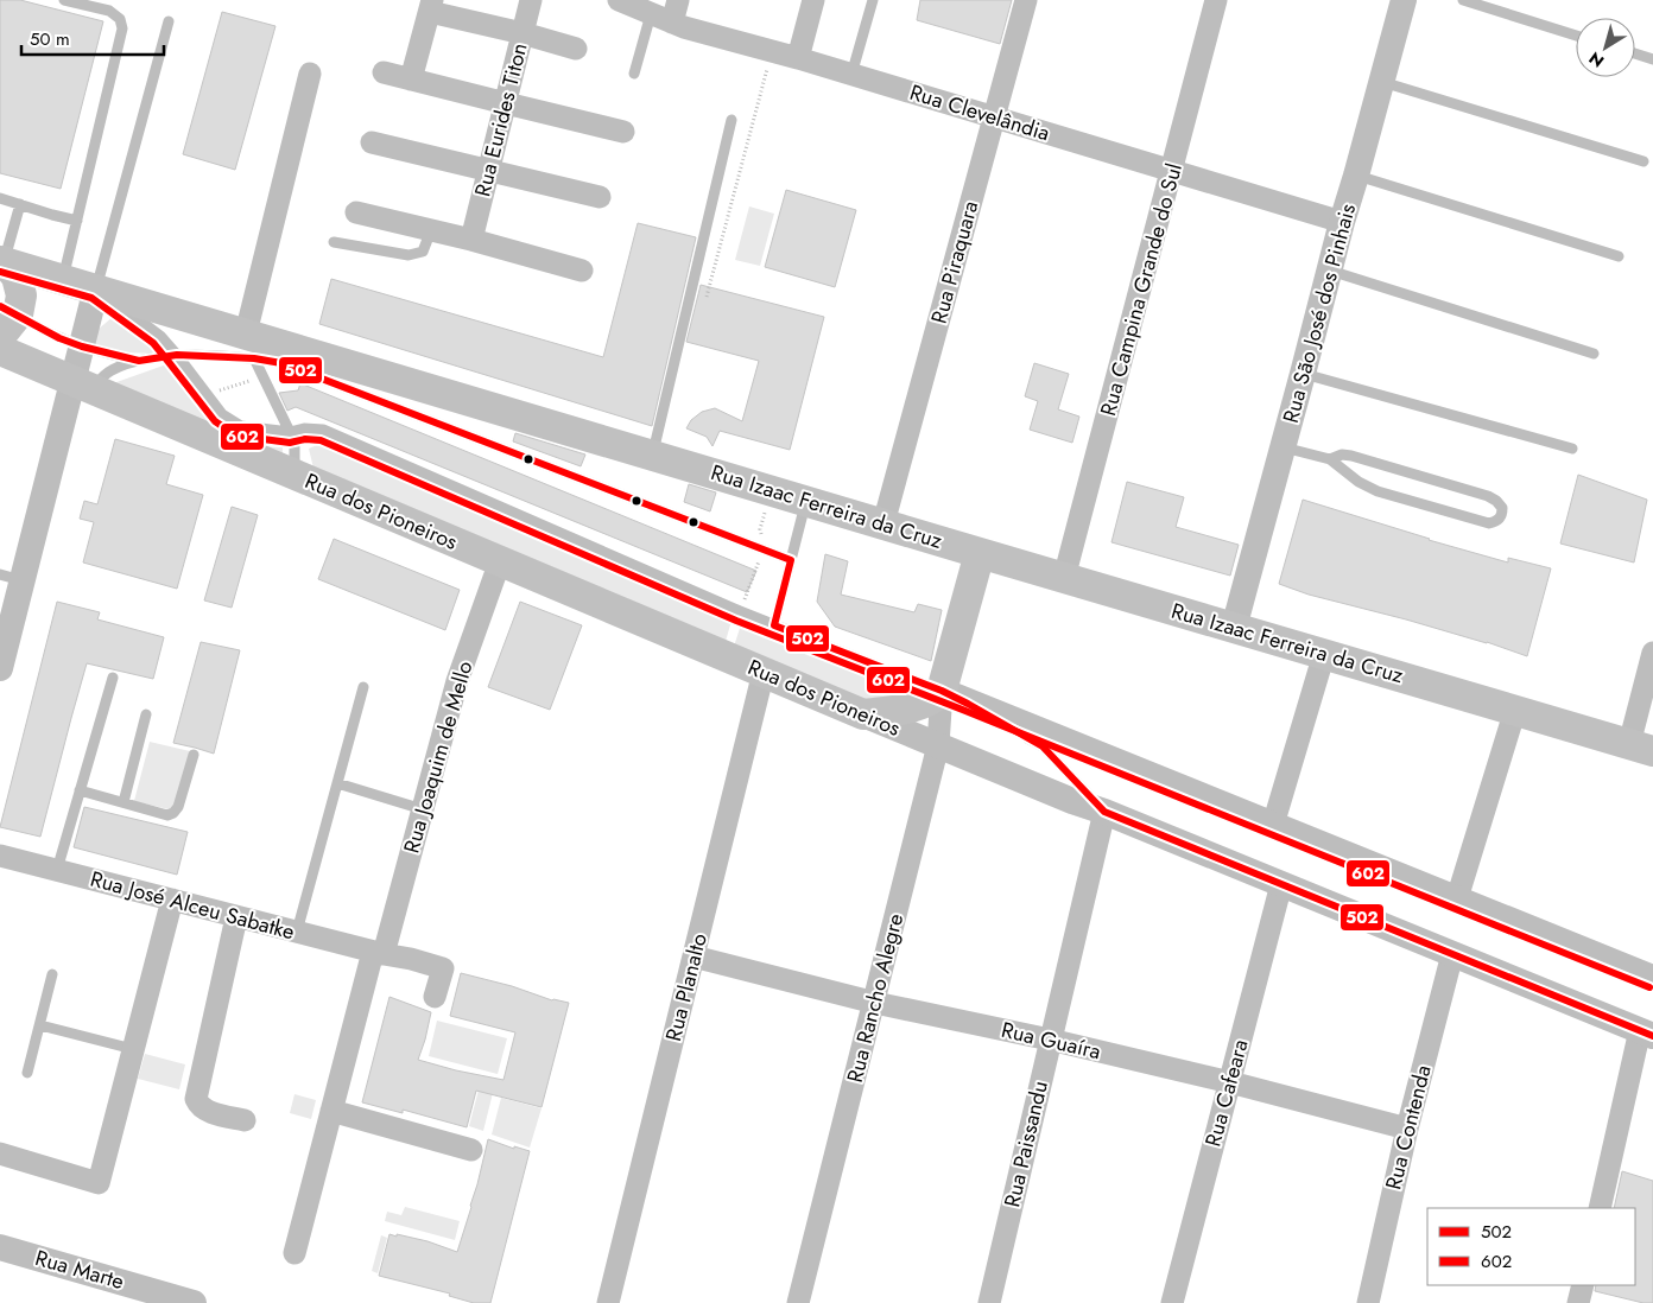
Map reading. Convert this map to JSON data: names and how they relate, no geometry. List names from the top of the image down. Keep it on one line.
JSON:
{"streets":{"main road":["Rua Izaac Ferreira da Cruz","Rua dos Pioneiros","Rua Rancho Alegre"],"street":["Rua Clevelândia","Rua Eurides Titon","Rua Piraquara","Rua Campina Grande do Sul","Rua São José dos Pinhais","Rua Joaquim de Mello","Rua José Alceu Sabatke","Rua Planalto","Rua Guaíra","Rua Cafeara","Rua Contenda","Rua Paissandu","Rua Marte"]},"crossings":[["Rua Clevelândia","Rua Piraquara"],["Rua Clevelândia","Rua Campina Grande do Sul"],["Rua Clevelândia","Rua São José dos Pinhais"],["Rua Piraquara","Rua Izaac Ferreira da Cruz"],["Rua Campina Grande do Sul","Rua Izaac Ferreira da Cruz"],["Rua São José dos Pinhais","Rua Izaac Ferreira da Cruz"],["Rua Izaac Ferreira da Cruz","Rua Rancho Alegre"],["Rua dos Pioneiros","Rua Joaquim de Mello"],["Rua dos Pioneiros","Rua Planalto"],["Rua dos Pioneiros","Rua Rancho Alegre"],["Rua dos Pioneiros","Rua Cafeara"],["Rua dos Pioneiros","Rua Contenda"],["Rua dos Pioneiros","Rua Paissandu"],["Rua Joaquim de Mello","Rua José Alceu Sabatke"],["Rua Planalto","Rua Guaíra"],["Rua Rancho Alegre","Rua Guaíra"],["Rua Guaíra","Rua Cafeara"],["Rua Guaíra","Rua Contenda"],["Rua Guaíra","Rua Paissandu"]],"lines":["transit line 602","transit line 502"],"legend":["502","602"],"scale_bar":"50 m","north":"bottom left"}
